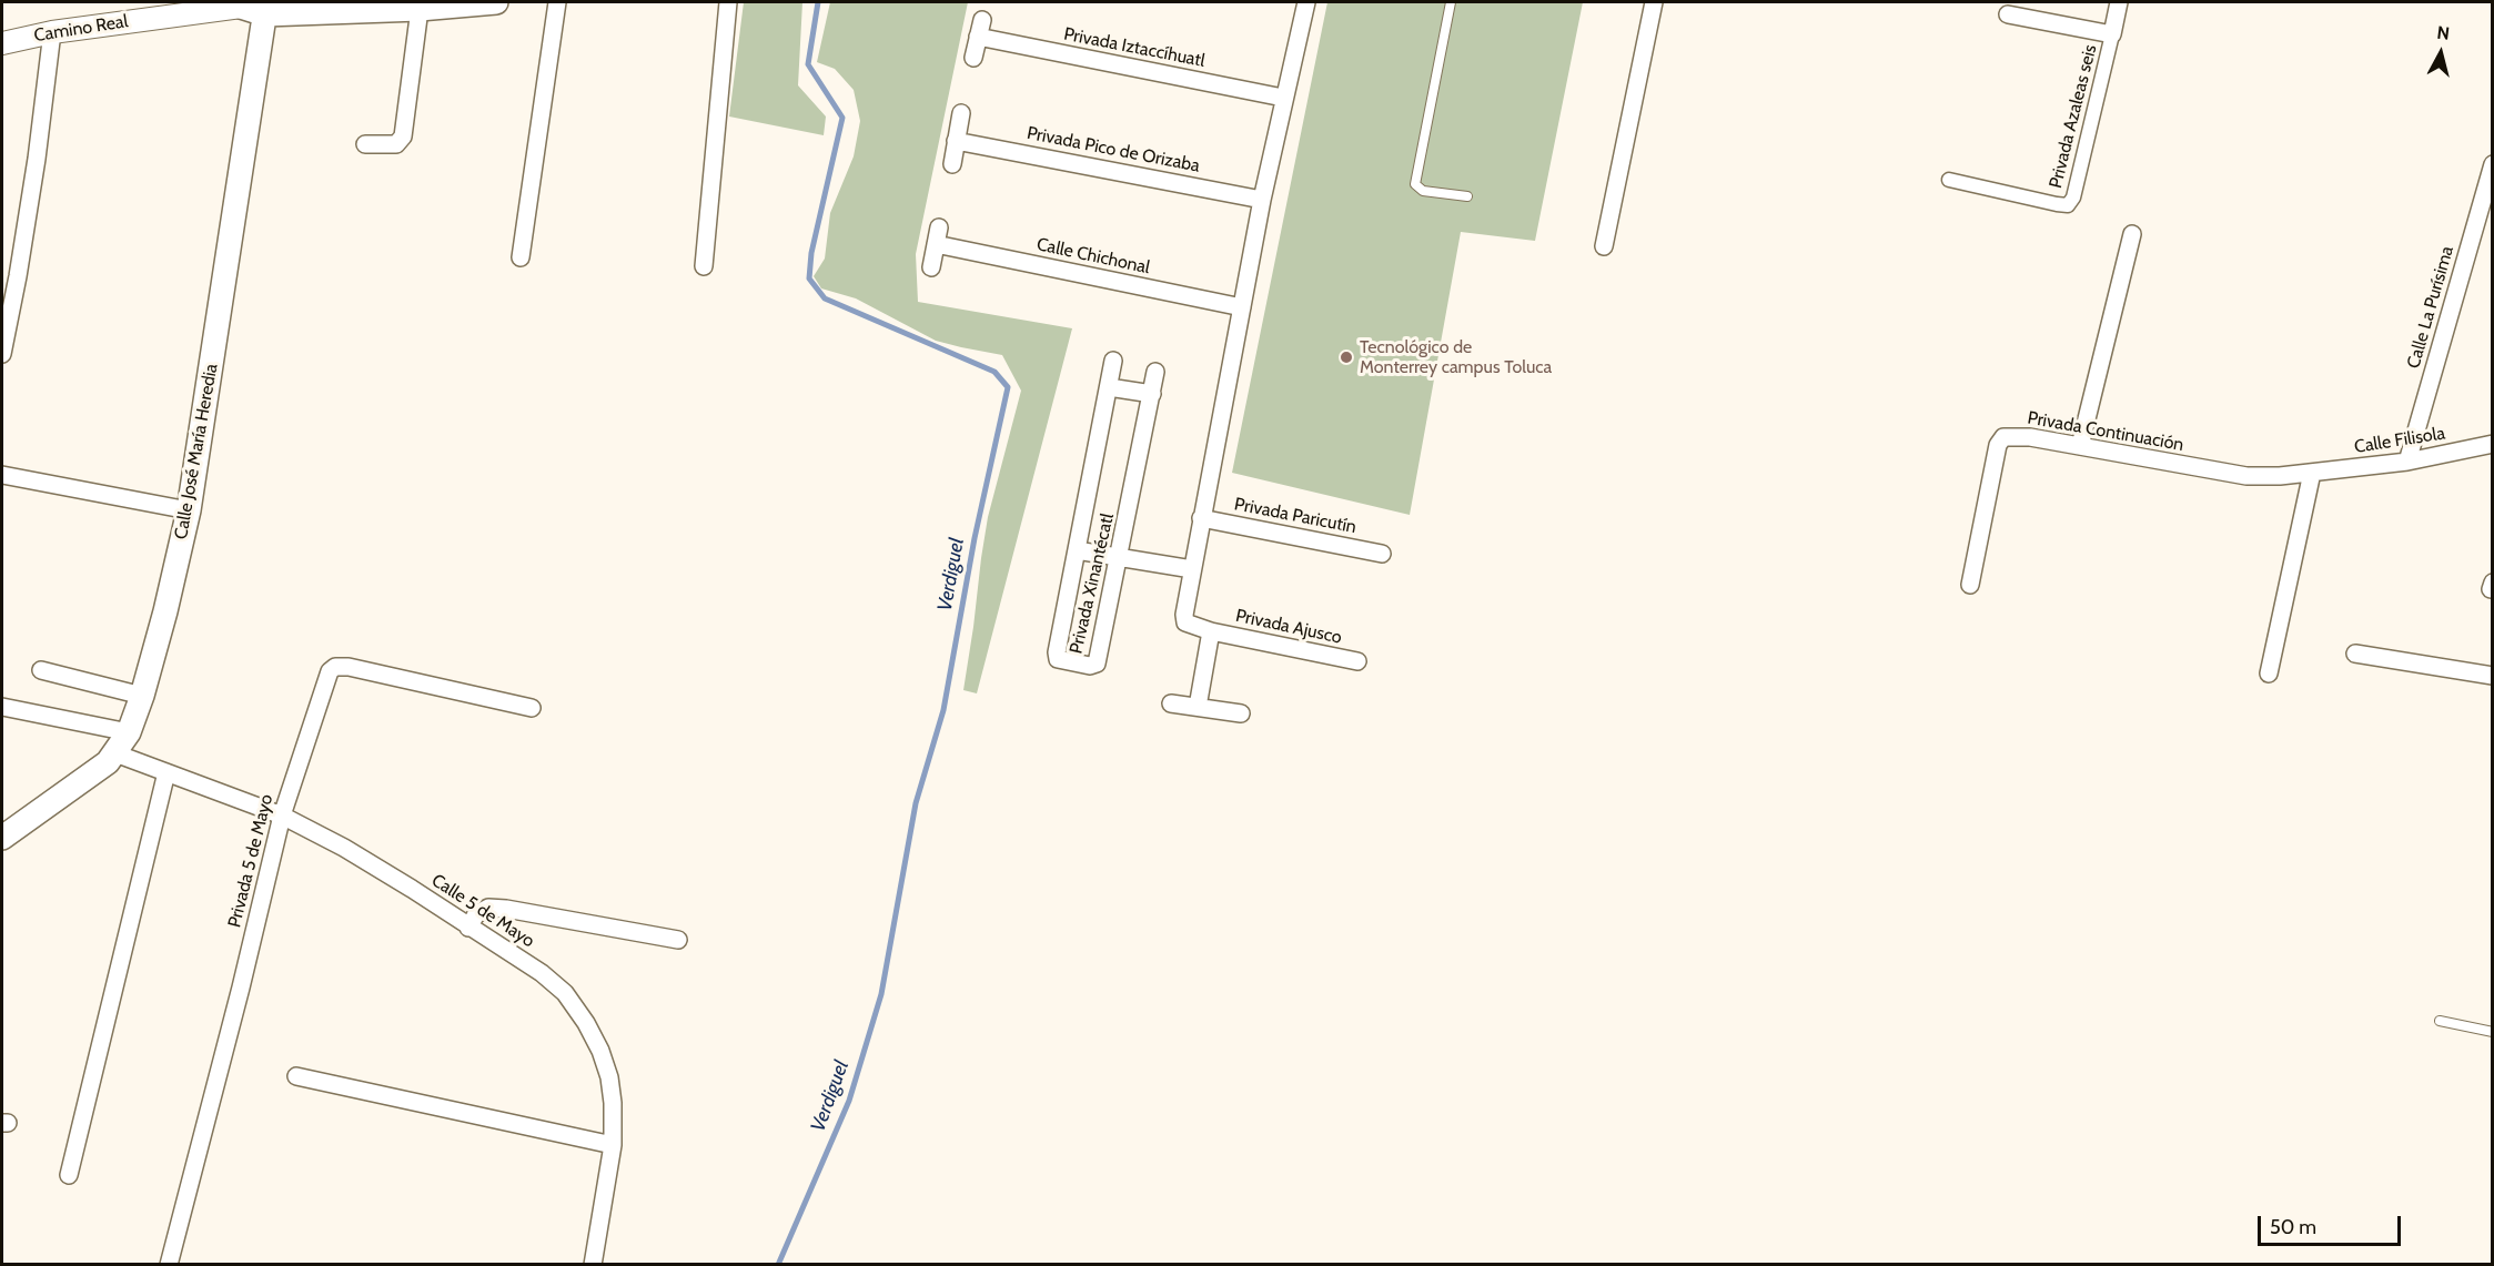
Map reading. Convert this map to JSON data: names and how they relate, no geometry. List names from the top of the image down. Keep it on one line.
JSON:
{"streets":{"main road":["Camino Real","Calle José María Heredia"],"street":["Privada Iztaccíhuatl","Privada Azaleas seis","Privada Pico de Orizaba","Calle Chichonal","Calle La Purísima","Privada Continuación","Calle Filisola","Privada Paricutín","Privada Xinantécatl","Privada Ajusco","Privada 5 de Mayo","Calle 5 de Mayo"]},"crossings":[["Camino Real","Calle José María Heredia"],["Privada Iztaccíhuatl","Privada Ajusco"],["Privada Pico de Orizaba","Privada Ajusco"],["Calle Chichonal","Privada Ajusco"],["Calle La Purísima","Calle Filisola"],["Privada Continuación","Calle Filisola"],["Calle José María Heredia","Calle 5 de Mayo"],["Privada Paricutín","Privada Ajusco"],["Privada 5 de Mayo","Calle 5 de Mayo"]],"water":["Verdiguel"],"places":["Tecnológico de Monterrey campus Toluca"],"scale_bar":"50 m","north":"top"}
